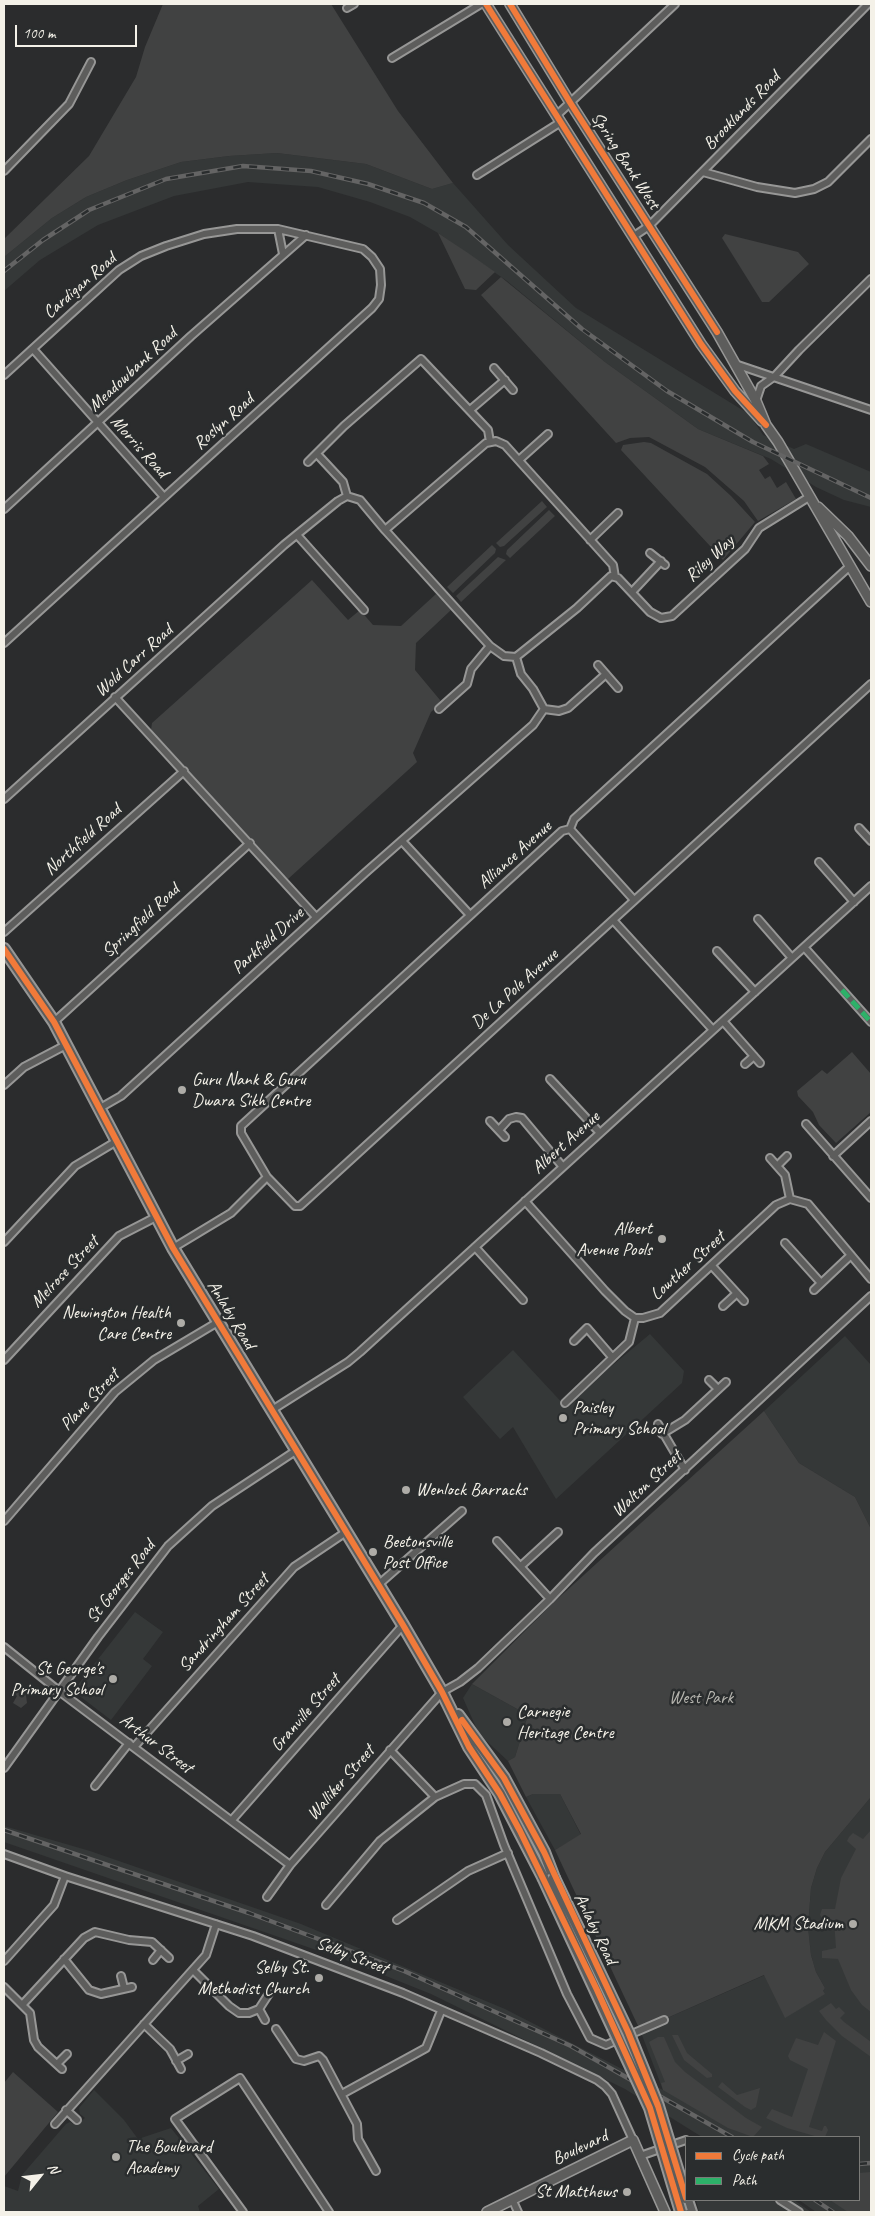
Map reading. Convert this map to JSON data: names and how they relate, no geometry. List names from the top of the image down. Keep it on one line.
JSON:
{"streets":{"main road":["Anlaby Road"],"street":["Brooklands Road","Spring Bank West","Cardigan Road","Meadowbank Road","Roslyn Road","Morris Road","Riley Way","Wold Carr Road","Northfield Road","Alliance Avenue","Springfield Road","Parkfield Drive","De La Pole Avenue","Albert Avenue","Lowther Street","Melrose Street","Plane Street","Walton Street","St Georges Road","Sandringham Street","Granville Street","Arthur Street","Walliker Street","Selby Street","Boulevard"]},"crossings":[["Brooklands Road","Spring Bank West"],["Spring Bank West","Riley Way"],["Spring Bank West","Alliance Avenue"],["Cardigan Road","Meadowbank Road"],["Cardigan Road","Roslyn Road"],["Cardigan Road","Morris Road"],["Meadowbank Road","Roslyn Road"],["Meadowbank Road","Morris Road"],["Roslyn Road","Morris Road"],["Alliance Avenue","De La Pole Avenue"],["Springfield Road","Anlaby Road"],["Parkfield Drive","Anlaby Road"],["Albert Avenue","Anlaby Road"],["Melrose Street","Anlaby Road"],["Anlaby Road","Plane Street"],["Anlaby Road","Walton Street"],["Anlaby Road","St Georges Road"],["Anlaby Road","Sandringham Street"],["Anlaby Road","Granville Street"],["Anlaby Road","Walliker Street"],["Walton Street","Walliker Street"],["St Georges Road","Arthur Street"],["Sandringham Street","Arthur Street"],["Granville Street","Arthur Street"],["Arthur Street","Walliker Street"],["Selby Street","Boulevard"]],"parks":["West Park"],"places":["Guru Nank & Guru Dwara Sikh Centre","Albert Avenue Pools","Newington Health Care Centre","Paisley Primary School","Wenlock Barracks","Beetonsville Post Office","St George's Primary School","Carnegie Heritage Centre","MKM Stadium","Selby St. Methodist Church","The Boulevard Academy","St Matthews"],"legend":["Cycle path","Path"],"scale_bar":"100 m","north":"top right"}
